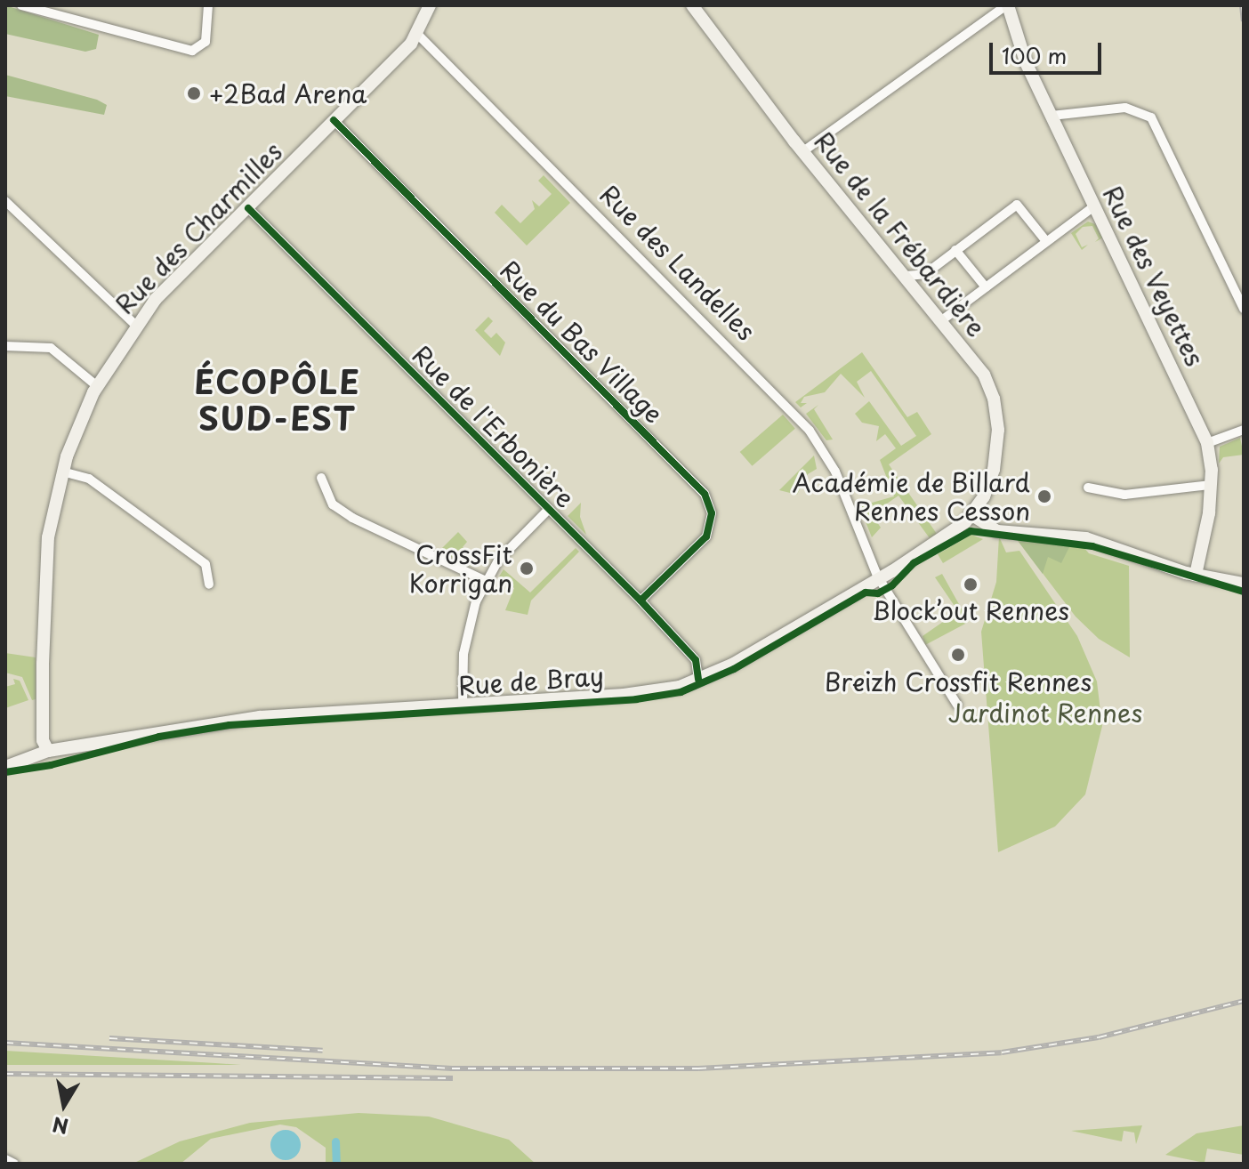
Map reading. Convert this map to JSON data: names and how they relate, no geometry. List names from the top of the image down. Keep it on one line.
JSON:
{"streets":{"street":["Rue des Charmilles","Rue de la Frébardière","Rue des Landelles","Rue des Veyettes","Rue du Bas Village","Rue de l'Erbonière","Rue de Bray"]},"crossings":[["Rue des Charmilles","Rue des Landelles"],["Rue des Charmilles","Rue du Bas Village"],["Rue des Charmilles","Rue de l'Erbonière"],["Rue des Charmilles","Rue de Bray"],["Rue de la Frébardière","Rue de Bray"],["Rue des Landelles","Rue de Bray"],["Rue du Bas Village","Rue de l'Erbonière"],["Rue de l'Erbonière","Rue de Bray"]],"districts":["ÉCOPÔLE SUD-EST"],"parks":["Jardinot Rennes"],"places":["+2Bad Arena","Académie de Billard Rennes Cesson","CrossFit Korrigan","Block’out Rennes","Breizh Crossfit Rennes"],"scale_bar":"100 m","north":"bottom"}
